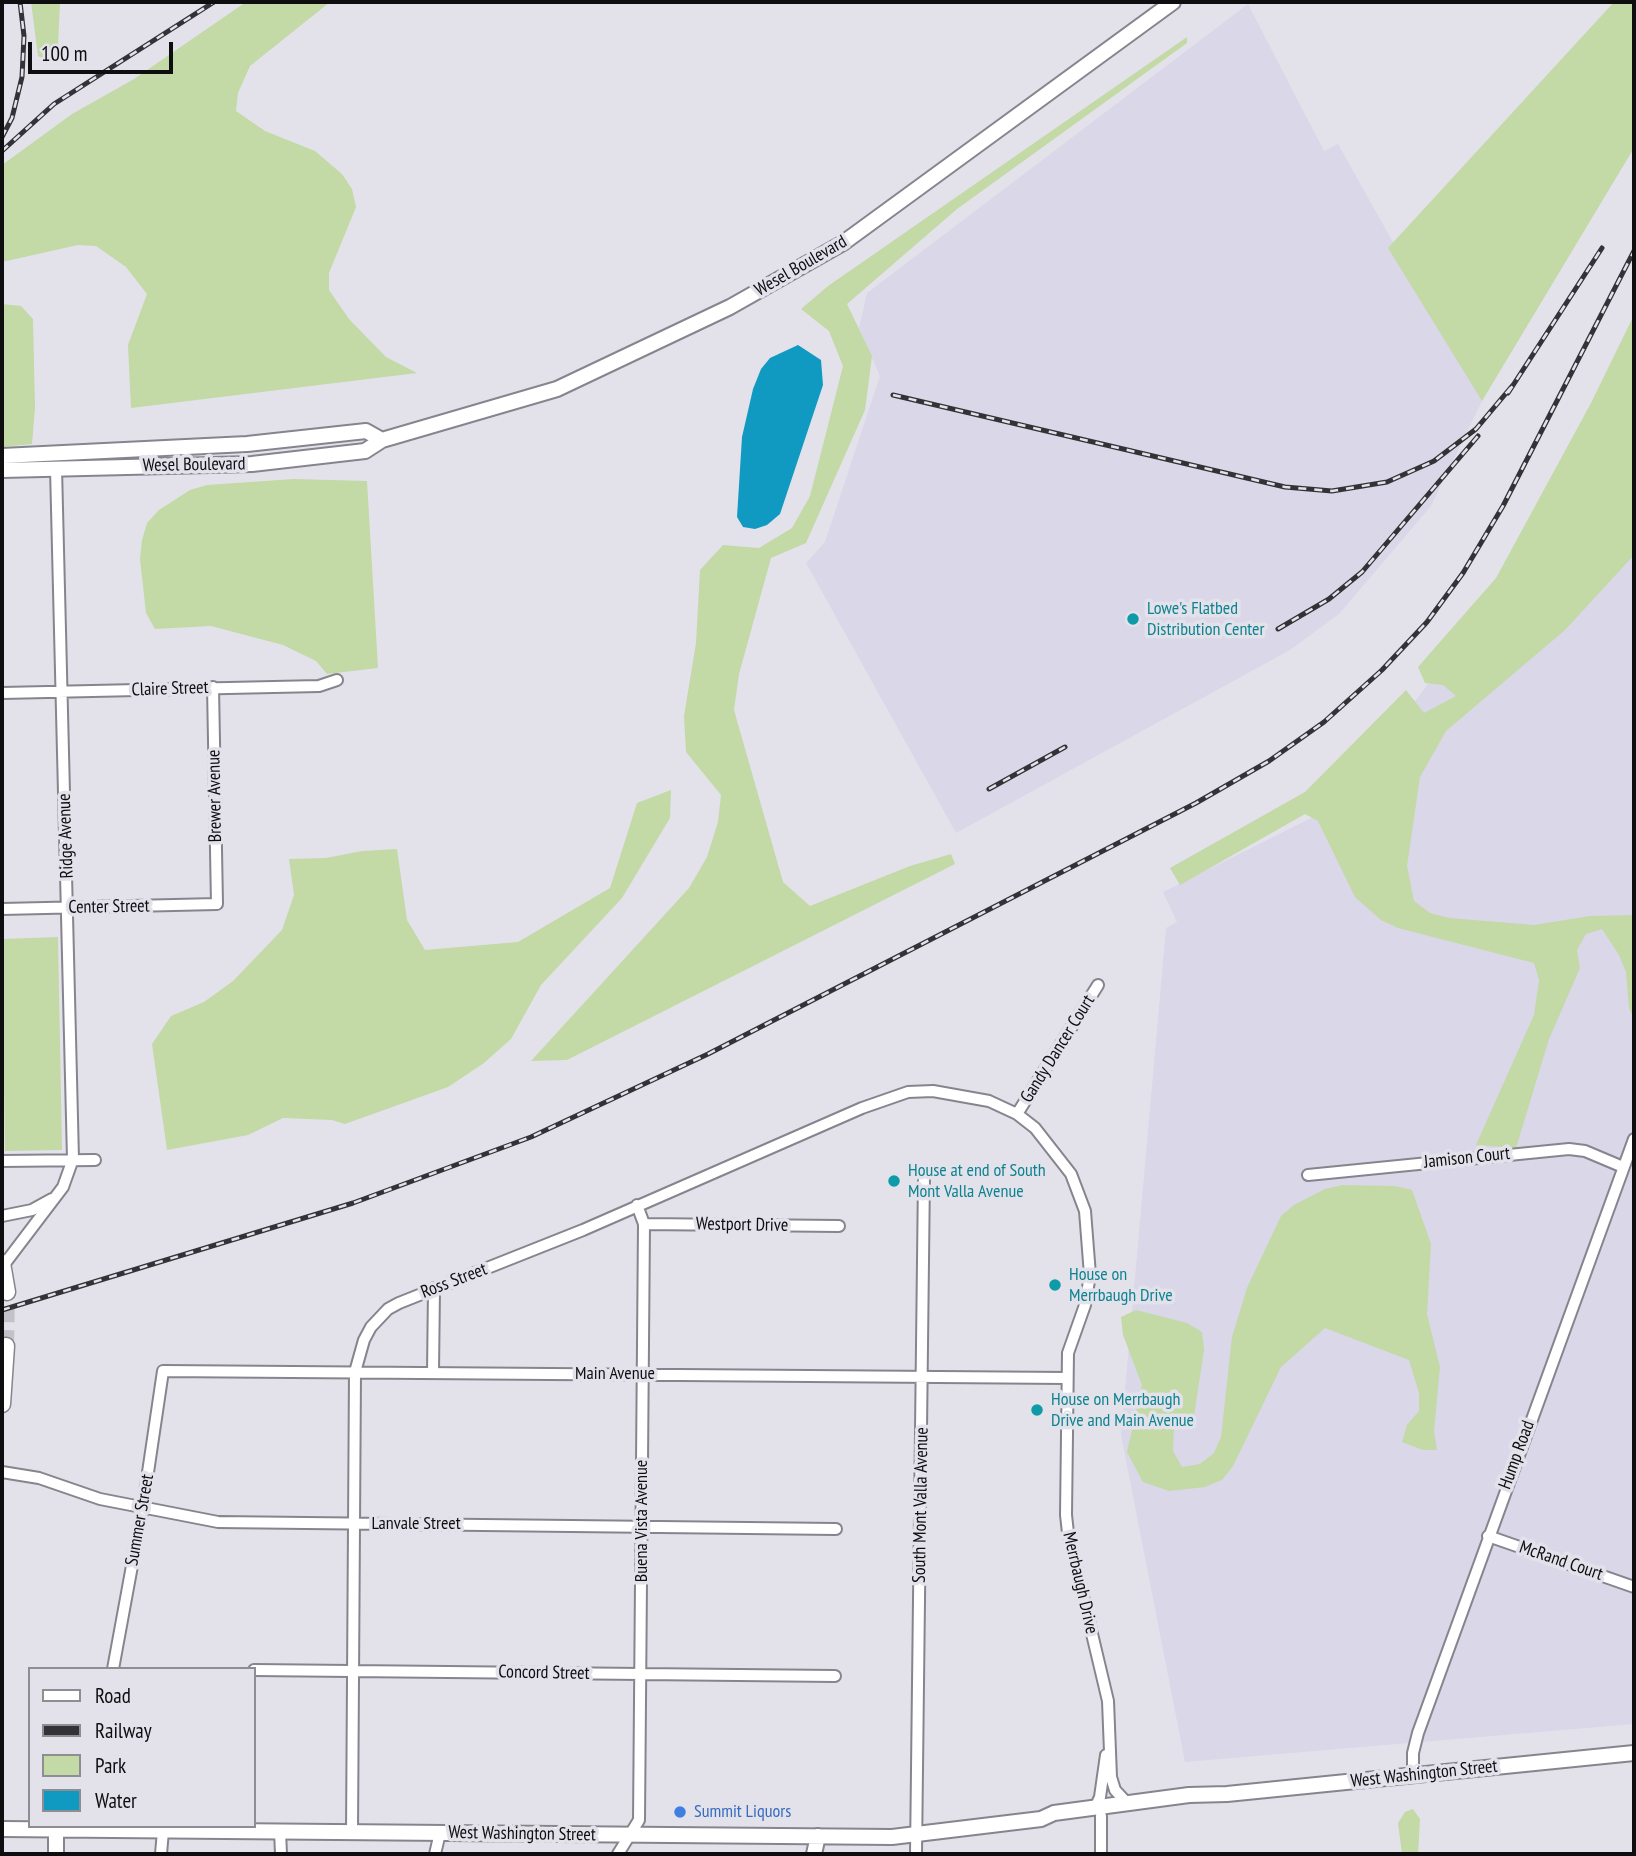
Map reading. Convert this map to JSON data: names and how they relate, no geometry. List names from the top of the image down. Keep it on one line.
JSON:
{"streets":{"street":["Wesel Boulevard","Claire Street","Brewer Avenue","Ridge Avenue","Center Street","Gandy Dancer Court","Jamison Court","Westport Drive","Ross Street","Main Avenue","Hump Road","South Mont Valla Avenue","Summer Street","Buena Vista Avenue","Lanvale Street","McRand Court","Merrbaugh Drive","Concord Street","West Washington Street"]},"crossings":[["Wesel Boulevard","Ridge Avenue"],["Claire Street","Brewer Avenue"],["Claire Street","Ridge Avenue"],["Brewer Avenue","Center Street"],["Ridge Avenue","Center Street"],["Gandy Dancer Court","Ross Street"],["Gandy Dancer Court","Merrbaugh Drive"],["Jamison Court","Hump Road"],["Westport Drive","Buena Vista Avenue"],["Ross Street","Main Avenue"],["Ross Street","Buena Vista Avenue"],["Ross Street","Lanvale Street"],["Ross Street","Merrbaugh Drive"],["Ross Street","Concord Street"],["Ross Street","West Washington Street"],["Main Avenue","South Mont Valla Avenue"],["Main Avenue","Summer Street"],["Main Avenue","Buena Vista Avenue"],["Main Avenue","Merrbaugh Drive"],["Hump Road","McRand Court"],["Hump Road","West Washington Street"],["South Mont Valla Avenue","West Washington Street"],["Summer Street","Lanvale Street"],["Buena Vista Avenue","Lanvale Street"],["Buena Vista Avenue","Concord Street"],["Buena Vista Avenue","West Washington Street"],["Merrbaugh Drive","West Washington Street"]],"places":["Lowe's Flatbed Distribution Center","House at end of South Mont Valla Avenue","House on Merrbaugh Drive","House on Merrbaugh Drive and Main Avenue","Summit Liquors"],"legend":["Road","Railway","Park","Water"],"scale_bar":"100 m"}
